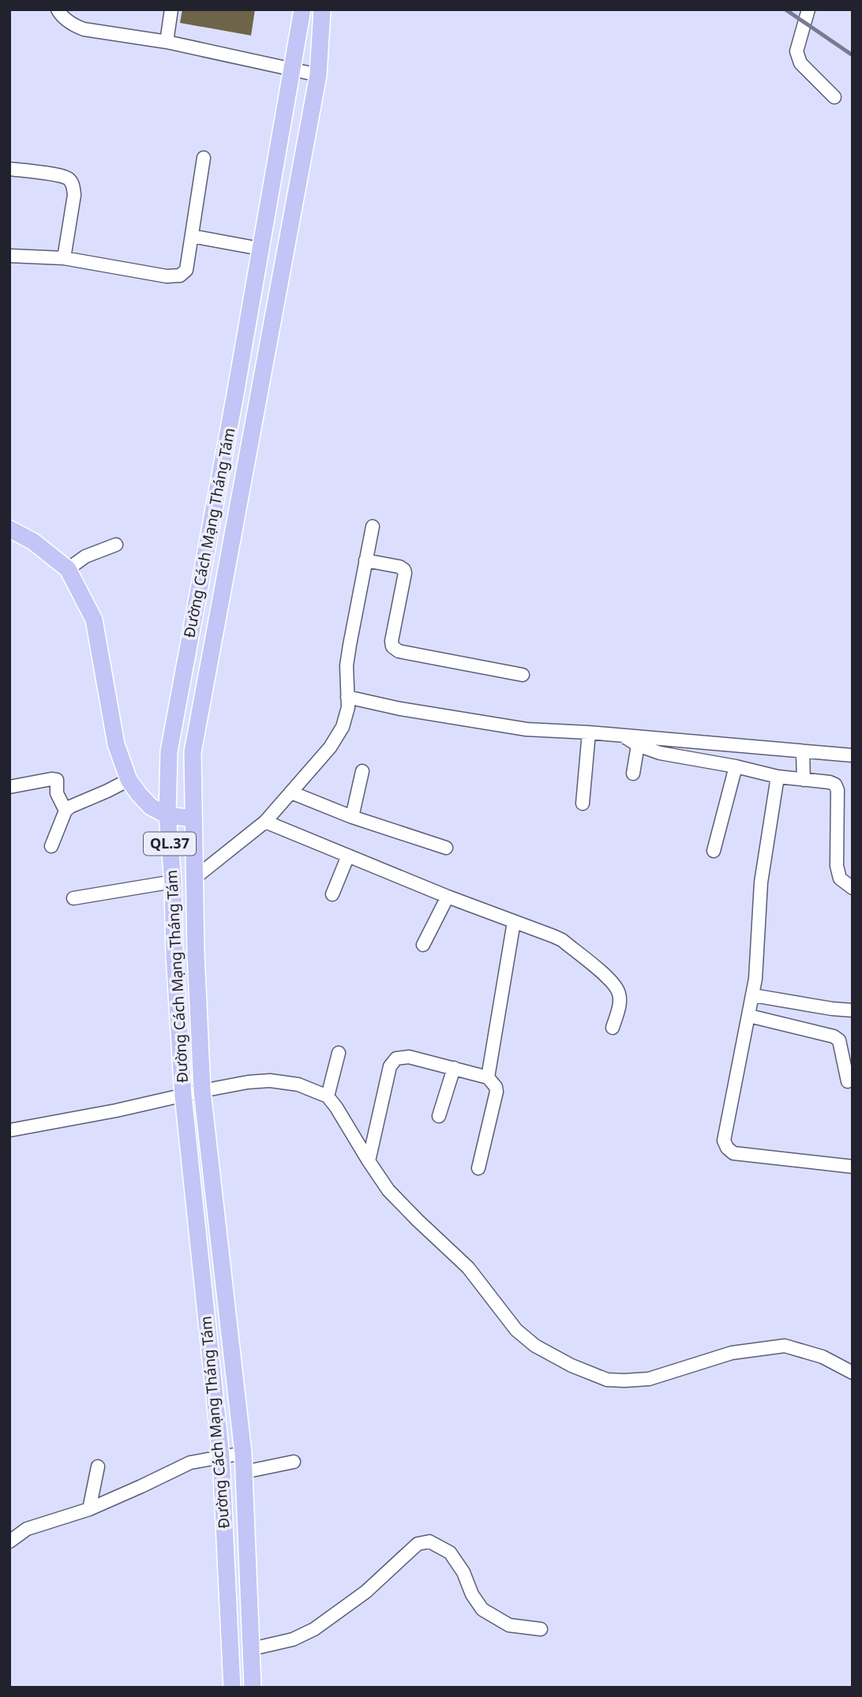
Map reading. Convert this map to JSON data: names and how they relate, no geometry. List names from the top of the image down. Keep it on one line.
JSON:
{"streets":{"main road":["Đường Cách Mạng Tháng Tám","QL.37"]}}
